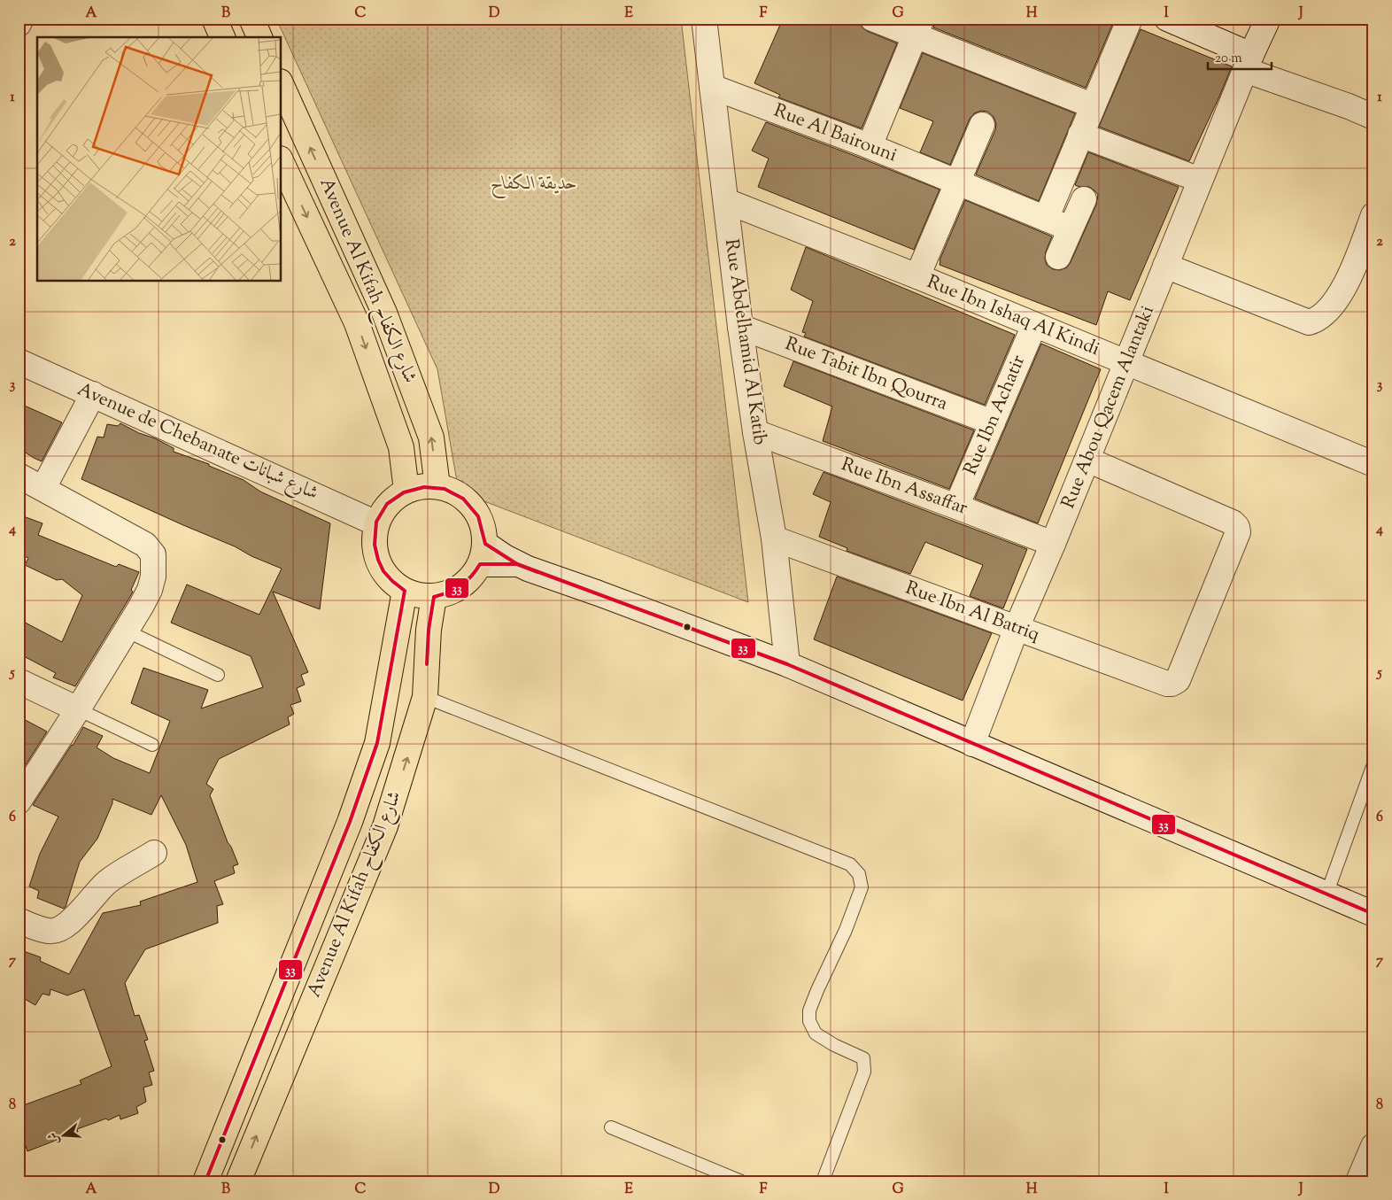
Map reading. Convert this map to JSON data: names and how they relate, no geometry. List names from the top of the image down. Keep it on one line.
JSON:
{"streets":{"main road":["Avenue Al Kifah شارع الكفاح"],"street":["Rue Al Bairouni","Rue Ibn Ishaq Al Kindi","Rue Abdelhamid Al Katib","Rue Tabit Ibn Qourra","Rue Abou Qacem Alantaki","Rue Ibn Achatir","Avenue de Chebanate شارع شبانات","Rue Ibn Assaffar","Rue Ibn Al Batriq"]},"crossings":[["Rue Al Bairouni","Rue Abdelhamid Al Katib"],["Avenue Al Kifah شارع الكفاح","Avenue de Chebanate شارع شبانات"],["Rue Ibn Ishaq Al Kindi","Rue Abdelhamid Al Katib"],["Rue Ibn Ishaq Al Kindi","Rue Abou Qacem Alantaki"],["Rue Ibn Ishaq Al Kindi","Rue Ibn Achatir"],["Rue Abdelhamid Al Katib","Rue Tabit Ibn Qourra"],["Rue Abdelhamid Al Katib","Rue Ibn Assaffar"],["Rue Abdelhamid Al Katib","Rue Ibn Al Batriq"],["Rue Tabit Ibn Qourra","Rue Ibn Achatir"],["Rue Abou Qacem Alantaki","Rue Ibn Assaffar"],["Rue Abou Qacem Alantaki","Rue Ibn Al Batriq"],["Rue Ibn Achatir","Rue Ibn Assaffar"]],"parks":["حديقة الكفاح"],"lines":["transit line 33"],"scale_bar":"20 m","north":"left","grid":{"columns":["A","B","C","D","E","F","G","H","I","J"],"rows":["1","2","3","4","5","6","7","8"]}}
